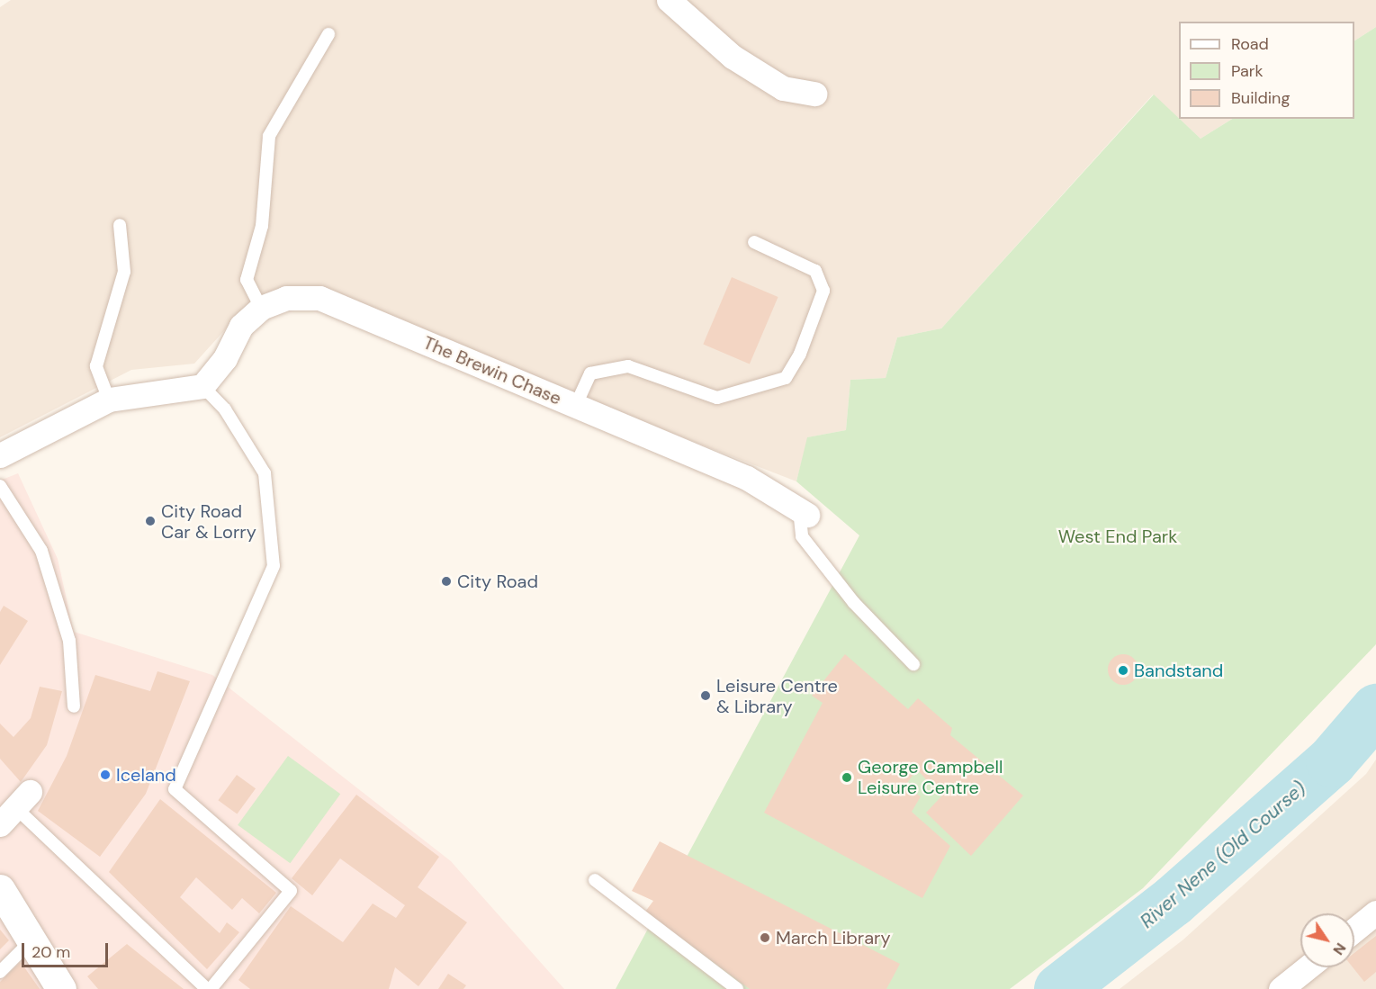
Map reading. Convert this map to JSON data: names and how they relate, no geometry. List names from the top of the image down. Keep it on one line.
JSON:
{"streets":{"street":["The Brewin Chase"]},"water":["River Nene (Old Course)"],"parks":["West End Park"],"places":["City Road Car & Lorry","City Road","Bandstand","Leisure Centre & Library","Iceland","George Campbell Leisure Centre","March Library"],"legend":["Road","Park","Building"],"scale_bar":"20 m","north":"bottom right"}
